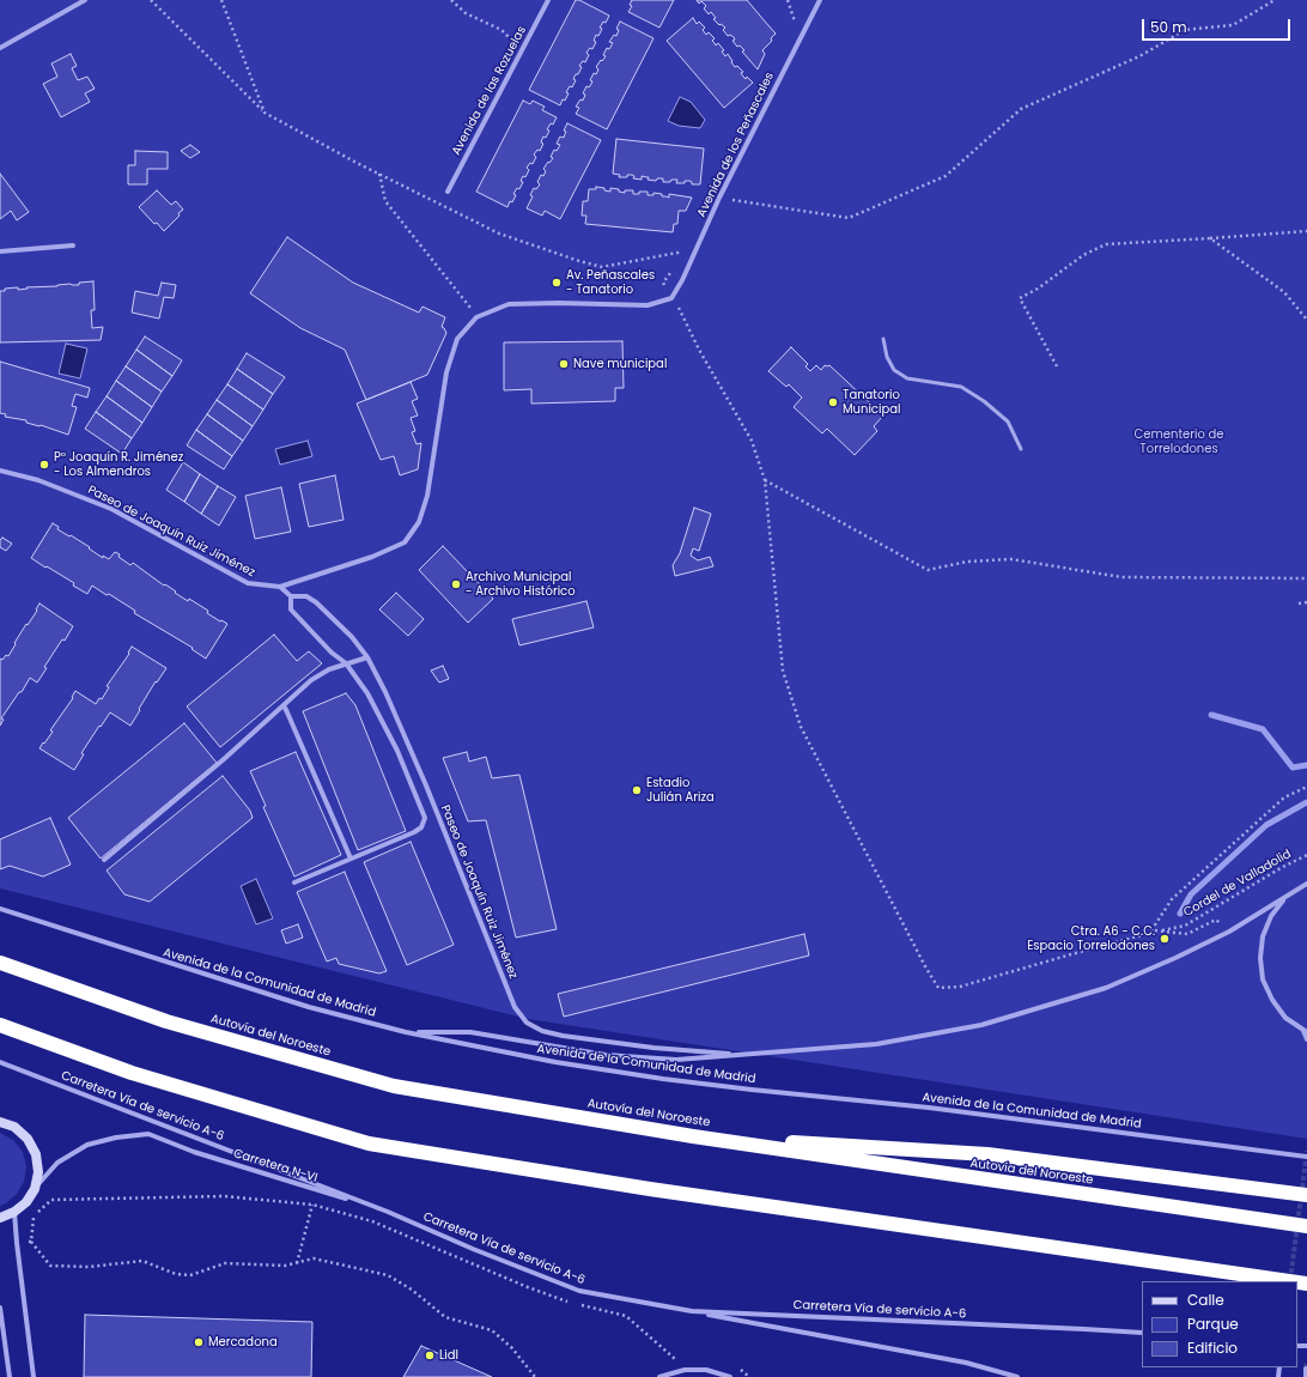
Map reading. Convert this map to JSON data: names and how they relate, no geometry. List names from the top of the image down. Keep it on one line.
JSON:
{"streets":{"highway":["Autovía del Noroeste"],"street":["Avenida de las Rozuelas","Avenida de los Peñascales","Paseo de Joaquín Ruiz Jiménez","Avenida de la Comunidad de Madrid","Carretera Vía de servicio A-6","Carretera N-VI"],"path":["Cordel de Valladolid"]},"crossings":[["Avenida de los Peñascales","Paseo de Joaquín Ruiz Jiménez"],["Carretera Vía de servicio A-6","Carretera N-VI"]],"parks":["Cementerio de Torrelodones"],"places":["Av. Peñascales - Tanatorio","Nave municipal","Tanatorio Municipal","Pº Joaquín R. Jiménez - Los Almendros","Archivo Municipal - Archivo Histórico","Estadio Julián Ariza","Ctra. A6 - C.C. Espacio Torrelodones","Mercadona","Lidl"],"legend":["Calle","Parque","Edificio"],"scale_bar":"50 m"}
